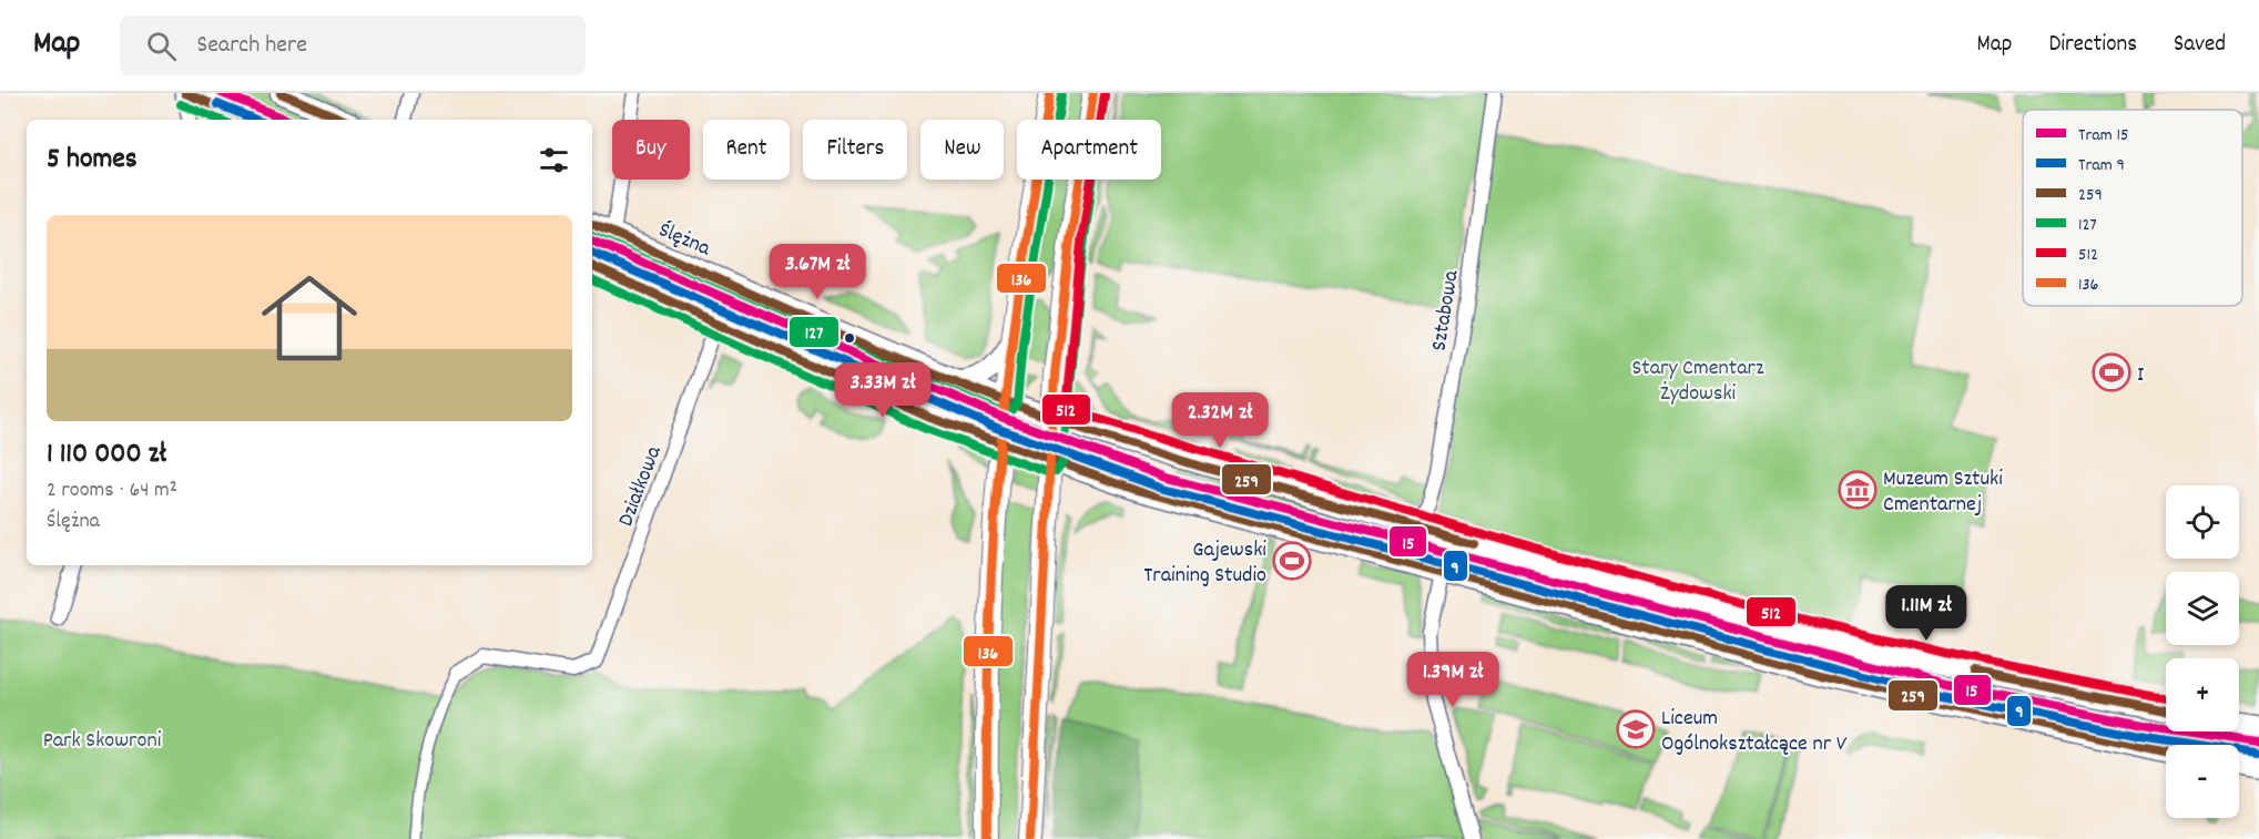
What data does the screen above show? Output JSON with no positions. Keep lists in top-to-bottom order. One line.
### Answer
{"streets":{"main road":["Ślężna"],"street":["Sztabowa","Działkowa"]},"crossings":[["Ślężna","Sztabowa"]],"parks":["Stary Cmentarz Żydowski","Park Skowroni"],"places":{"sports":["I","Gajewski Training Studio"],"museum":["Muzeum Sztuki Cmentarnej"],"school or university":["Liceum Ogólnokształcące nr V"]},"lines":["tram line 15","transit line 259","transit line 136","transit line 127","transit line 512","tram line 9"],"legend":["Tram 15","Tram 9","259","127","512","136"],"page":{"header":"Map","search":"Search here","nav":["Map","Directions","Saved"],"chip":["Buy","Rent","Filters","New","Apartment"],"heading":"5 homes","list":[{"name":"1 110 000 zł","note":"2 rooms · 64 m² · Ślężna"}],"price":["3.67M zł","3.33M zł","2.32M zł","1.11M zł","1.39M zł"],"map_buttons":["+","−"]}}
